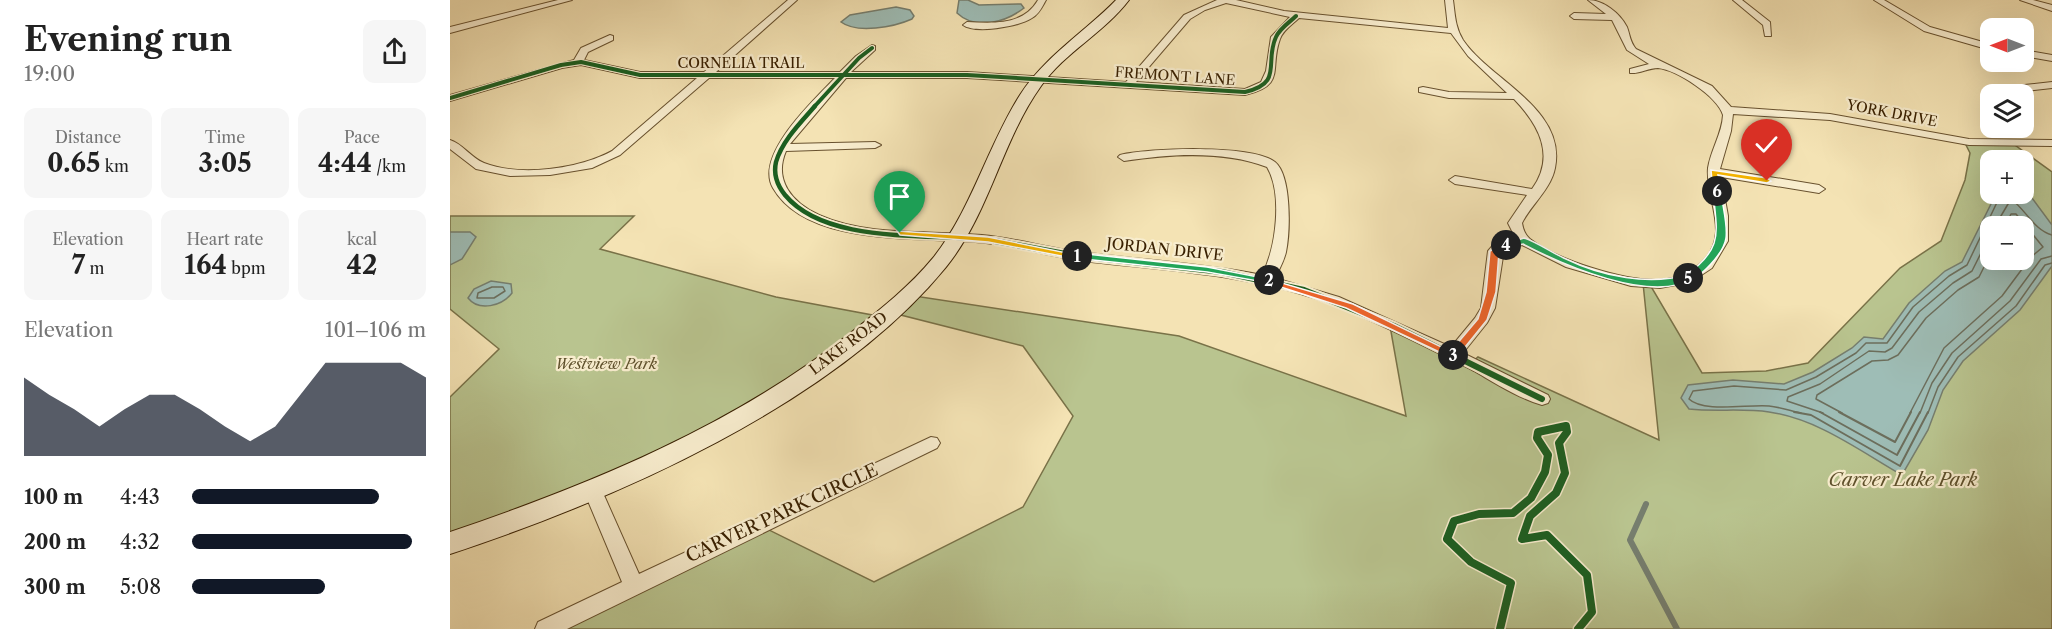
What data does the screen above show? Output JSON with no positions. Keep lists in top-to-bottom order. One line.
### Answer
{"streets":{"street":["CORNELIA TRAIL","FREMONT LANE","YORK DRIVE","JORDAN DRIVE","LAKE ROAD","CARVER PARK CIRCLE"]},"crossings":[["CORNELIA TRAIL","FREMONT LANE"],["CORNELIA TRAIL","JORDAN DRIVE"],["CORNELIA TRAIL","LAKE ROAD"],["FREMONT LANE","LAKE ROAD"],["JORDAN DRIVE","LAKE ROAD"]],"parks":["Westview Park","Carver Lake Park"],"north":"left","page":{"heading":["Evening run","19:00"],"map_buttons":["+","−"],"stats":[["Distance","0.65 km"],["Time","3:05"],["Pace","4:44 /km"],["Elevation","7 m"],["Heart rate","164 bpm"],["kcal","42"]],"pins":["6","4","1","5","2","3"],"chart":["Elevation","101–106 m"],"list":[{"name":"100 m","note":"4:43"},{"name":"200 m","note":"4:32"},{"name":"300 m","note":"5:08"}]}}
